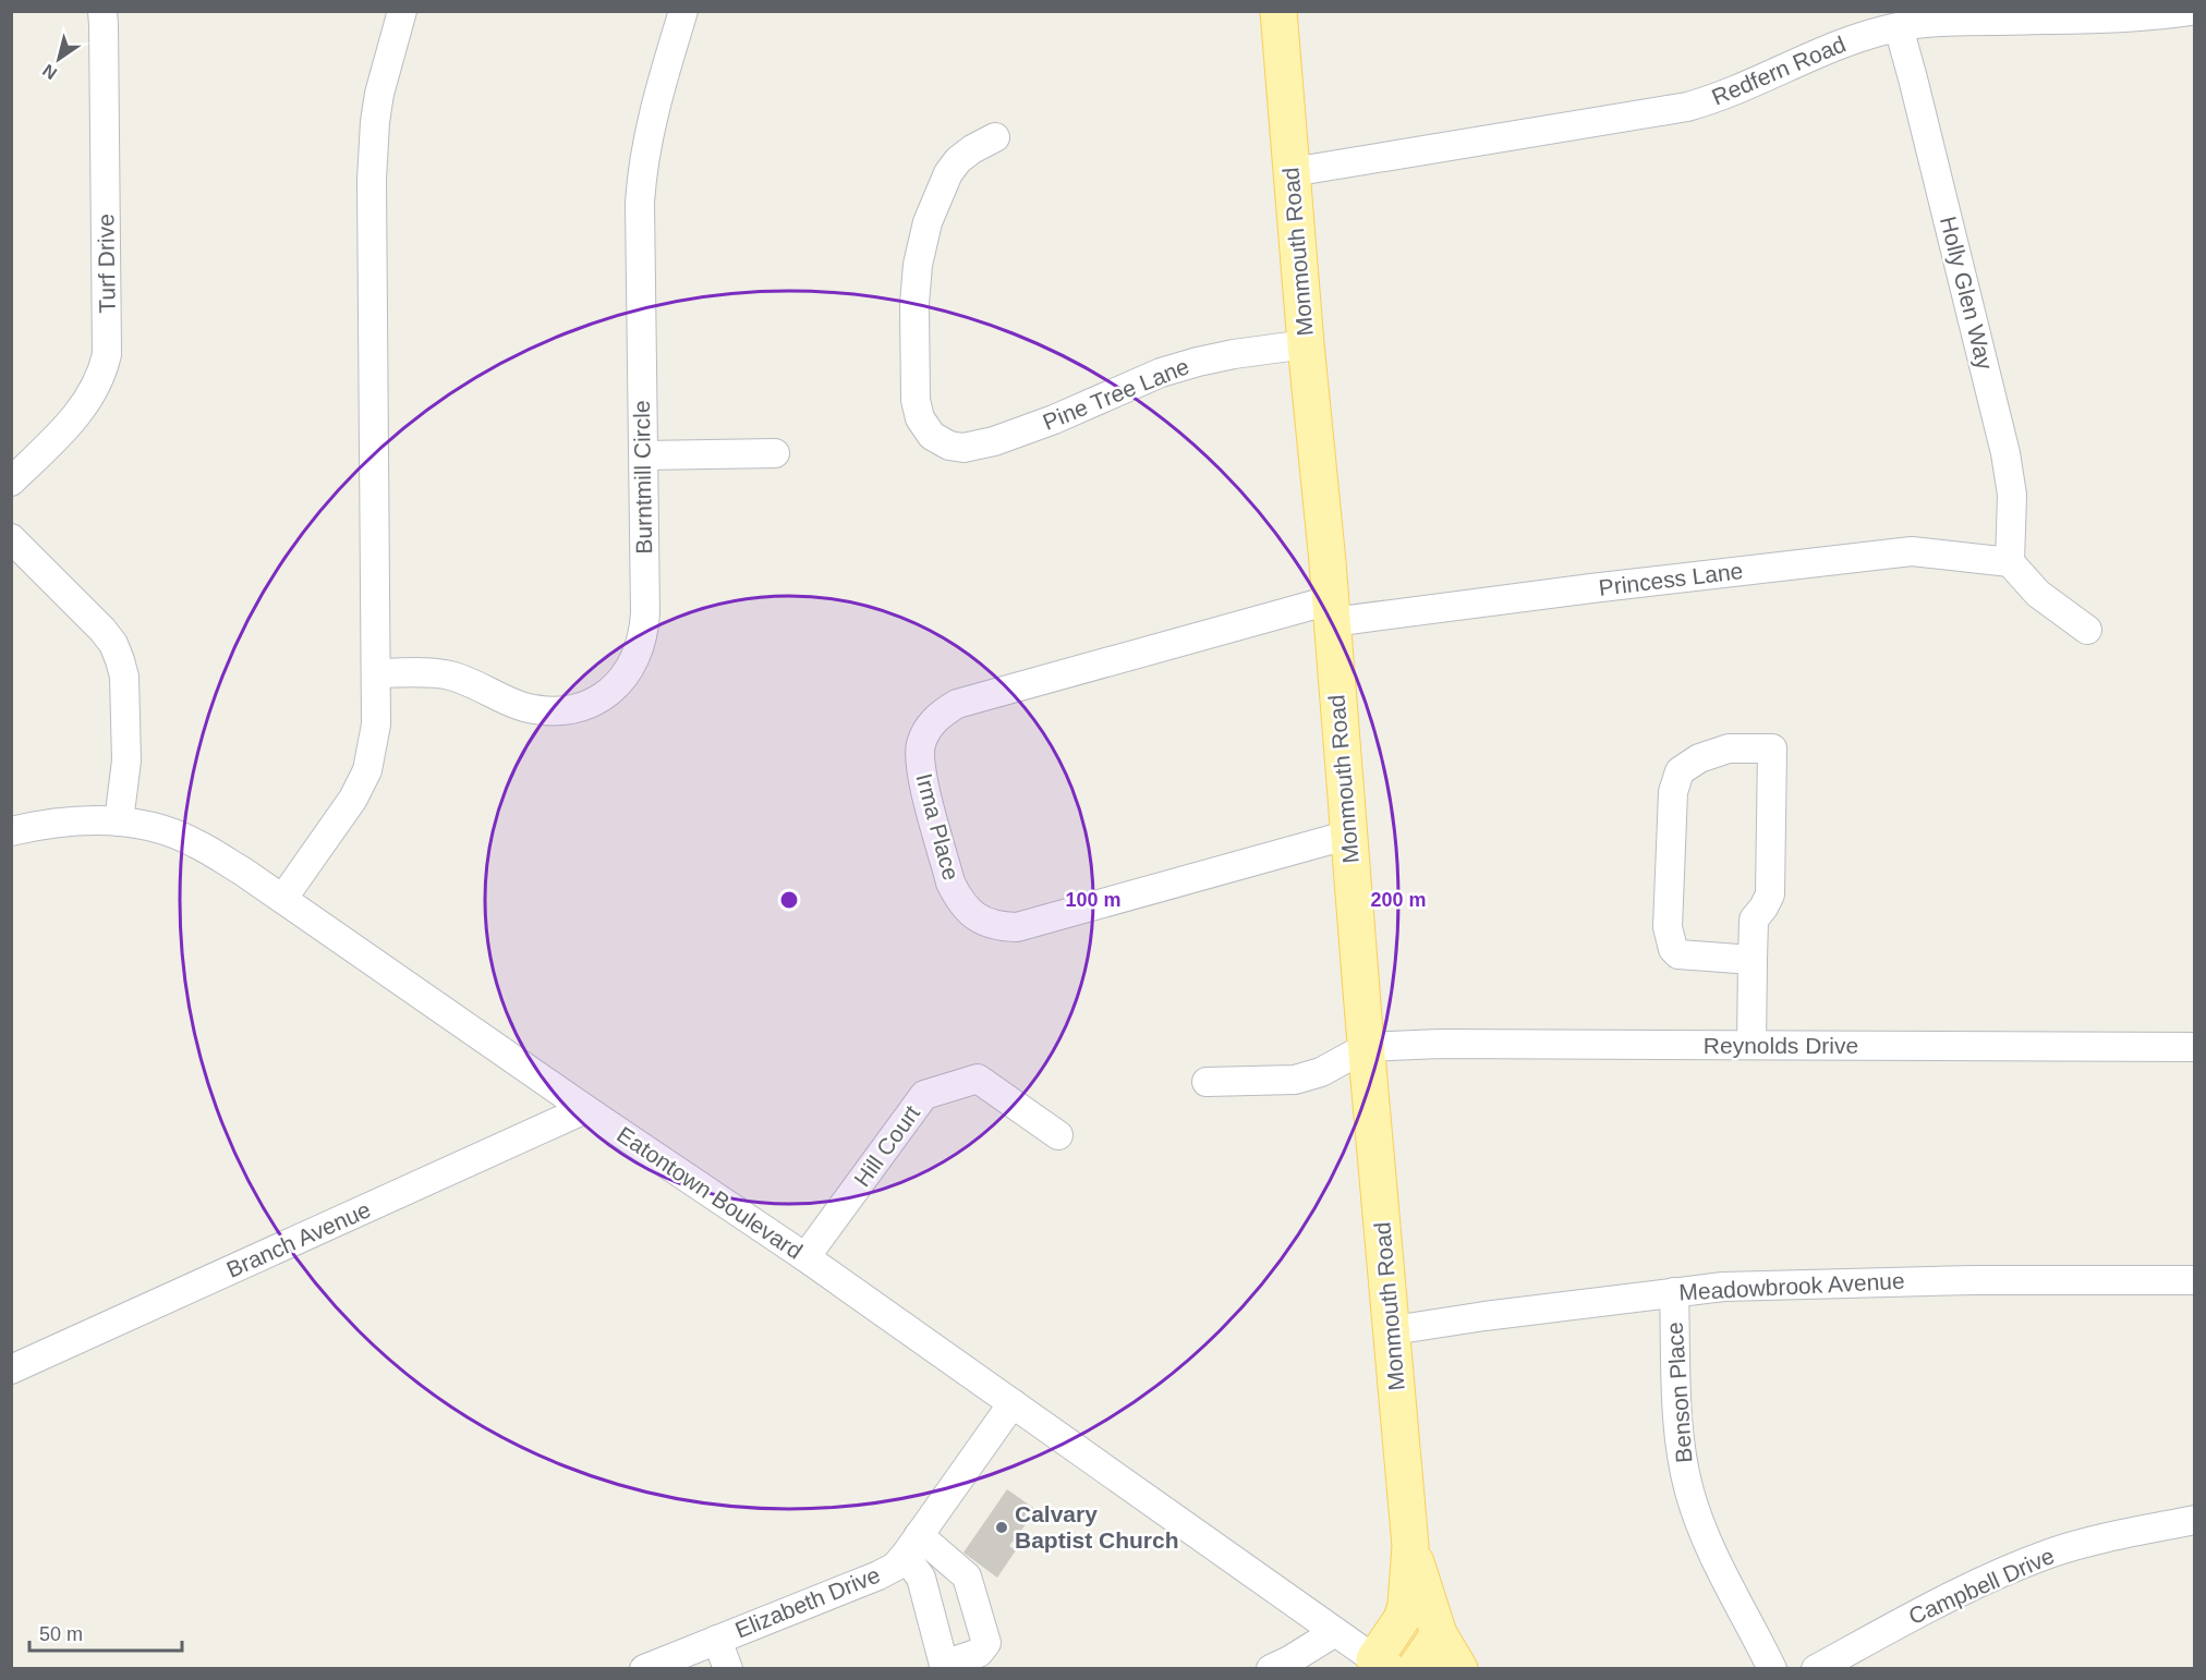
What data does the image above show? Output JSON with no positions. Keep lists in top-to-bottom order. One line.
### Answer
{"streets":{"main road":["Monmouth Road"],"street":["Redfern Road","Turf Drive","Holly Glen Way","Pine Tree Lane","Burntmill Circle","Princess Lane","Irma Place","Reynolds Drive","Hill Court","Eatontown Boulevard","Branch Avenue","Meadowbrook Avenue","Benson Place","Campbell Drive","Elizabeth Drive"]},"crossings":[["Redfern Road","Monmouth Road"],["Redfern Road","Holly Glen Way"],["Monmouth Road","Pine Tree Lane"],["Monmouth Road","Princess Lane"],["Monmouth Road","Irma Place"],["Monmouth Road","Reynolds Drive"],["Monmouth Road","Eatontown Boulevard"],["Monmouth Road","Meadowbrook Avenue"],["Holly Glen Way","Princess Lane"],["Princess Lane","Irma Place"],["Hill Court","Eatontown Boulevard"],["Eatontown Boulevard","Branch Avenue"],["Eatontown Boulevard","Elizabeth Drive"],["Meadowbrook Avenue","Benson Place"]],"places":["Calvary Baptist Church"],"scale_bar":"50 m","north":"bottom left","rings":["100 m","200 m"]}
